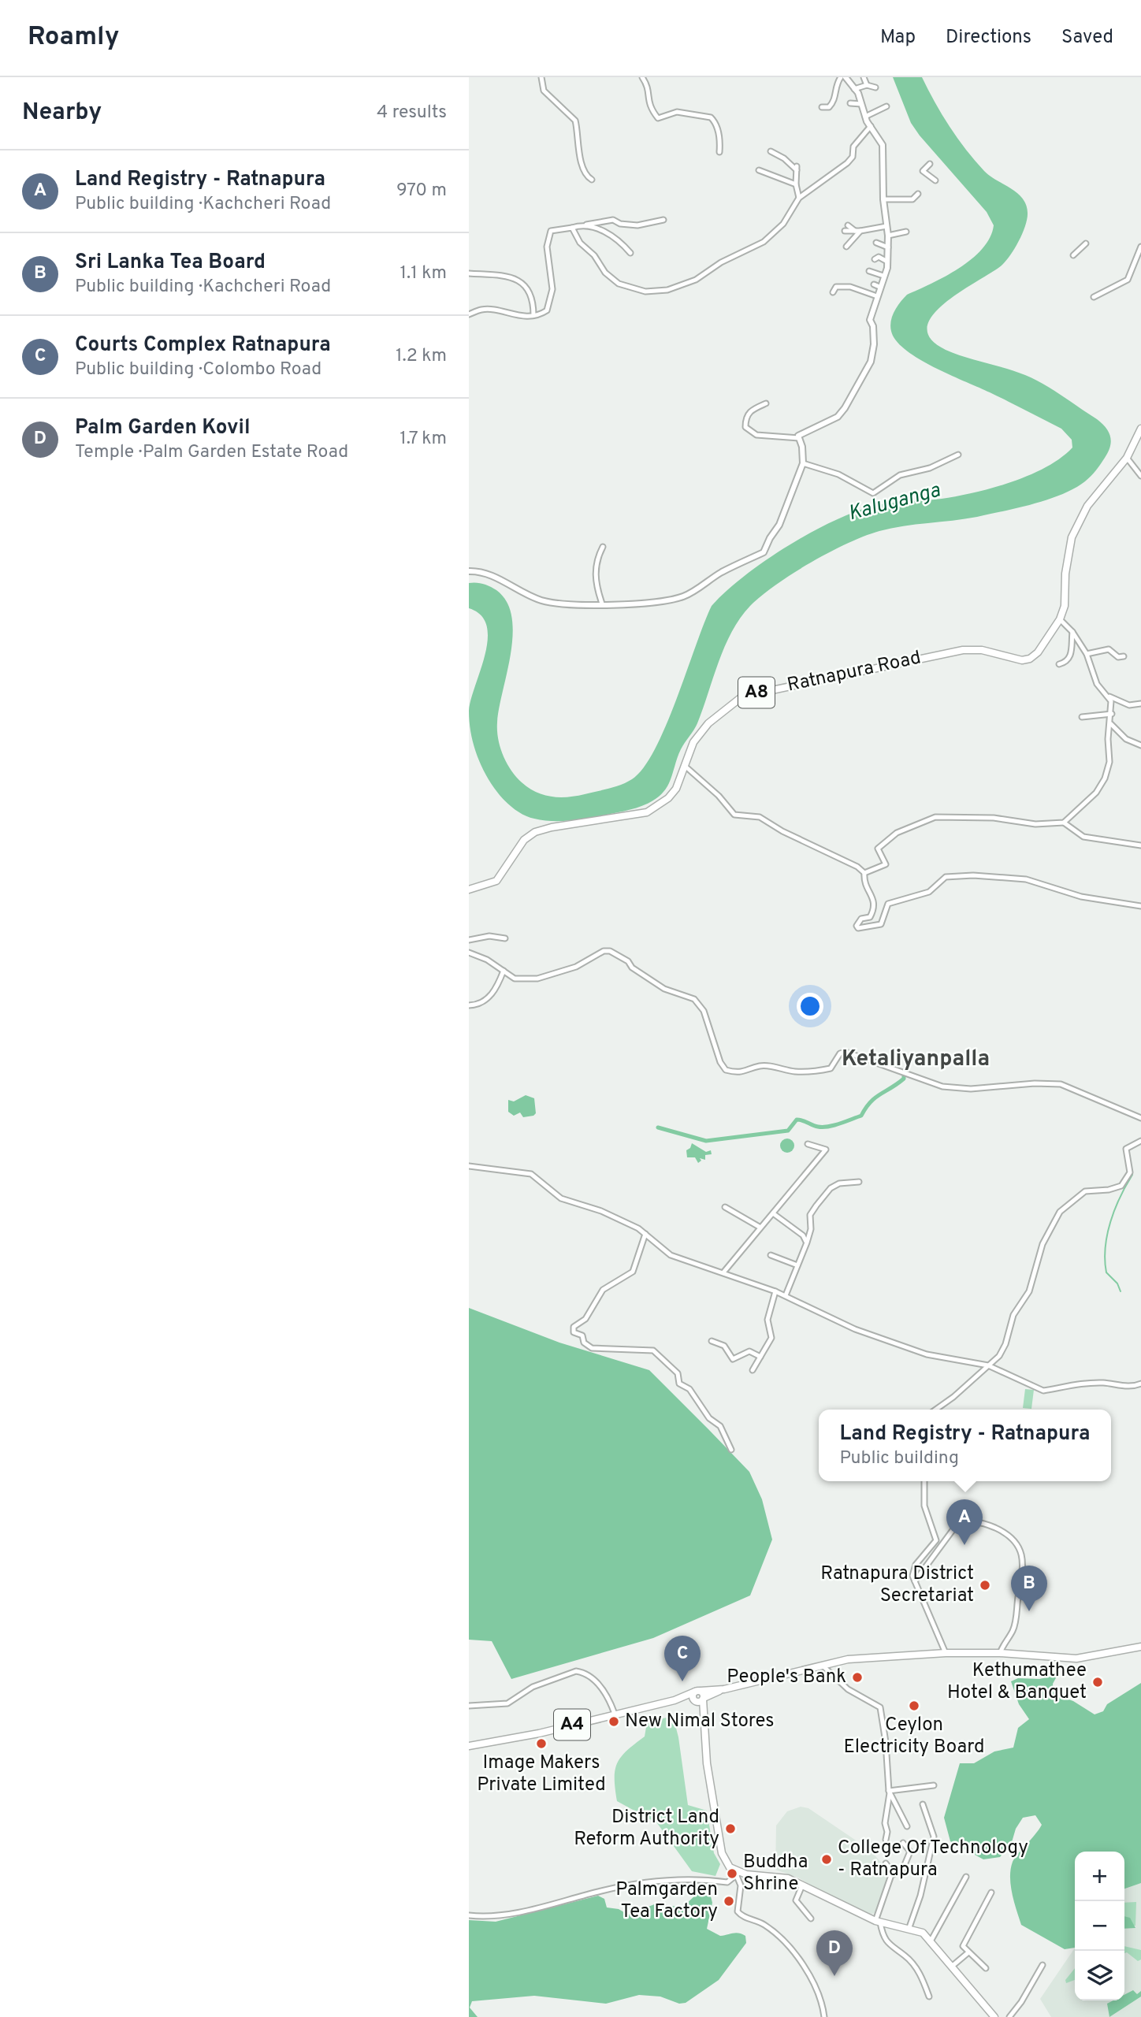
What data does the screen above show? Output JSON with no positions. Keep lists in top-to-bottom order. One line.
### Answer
{"streets":{"main road":["Ratnapura Road","A8","A4"]},"districts":["Ketaliyanpalla"],"water":["Kaluganga"],"places":["Ratnapura District Secretariat","People's Bank","Kethumathee Hotel & Banquet","Ceylon Electricity Board","New Nimal Stores","Image Makers Private Limited","District Land Reform Authority","College Of Technology - Ratnapura","Buddha Shrine","Palmgarden Tea Factory"],"page":{"header":"Roamly","nav":["Map","Directions","Saved"],"heading":["Nearby","4 results"],"list":[{"mark":"A","name":"Land Registry - Ratnapura","note":"Public building · Kachcheri Road","value":"970 m"},{"mark":"B","name":"Sri Lanka Tea Board","note":"Public building · Kachcheri Road","value":"1.1 km"},{"mark":"C","name":"Courts Complex Ratnapura","note":"Public building · Colombo Road","value":"1.2 km"},{"mark":"D","name":"Palm Garden Kovil","note":"Temple · Palm Garden Estate Road","value":"1.7 km"}],"popup":["Land Registry - Ratnapura","Public building"],"pins":["A","B","C","D"],"map_buttons":["+","−"]}}
